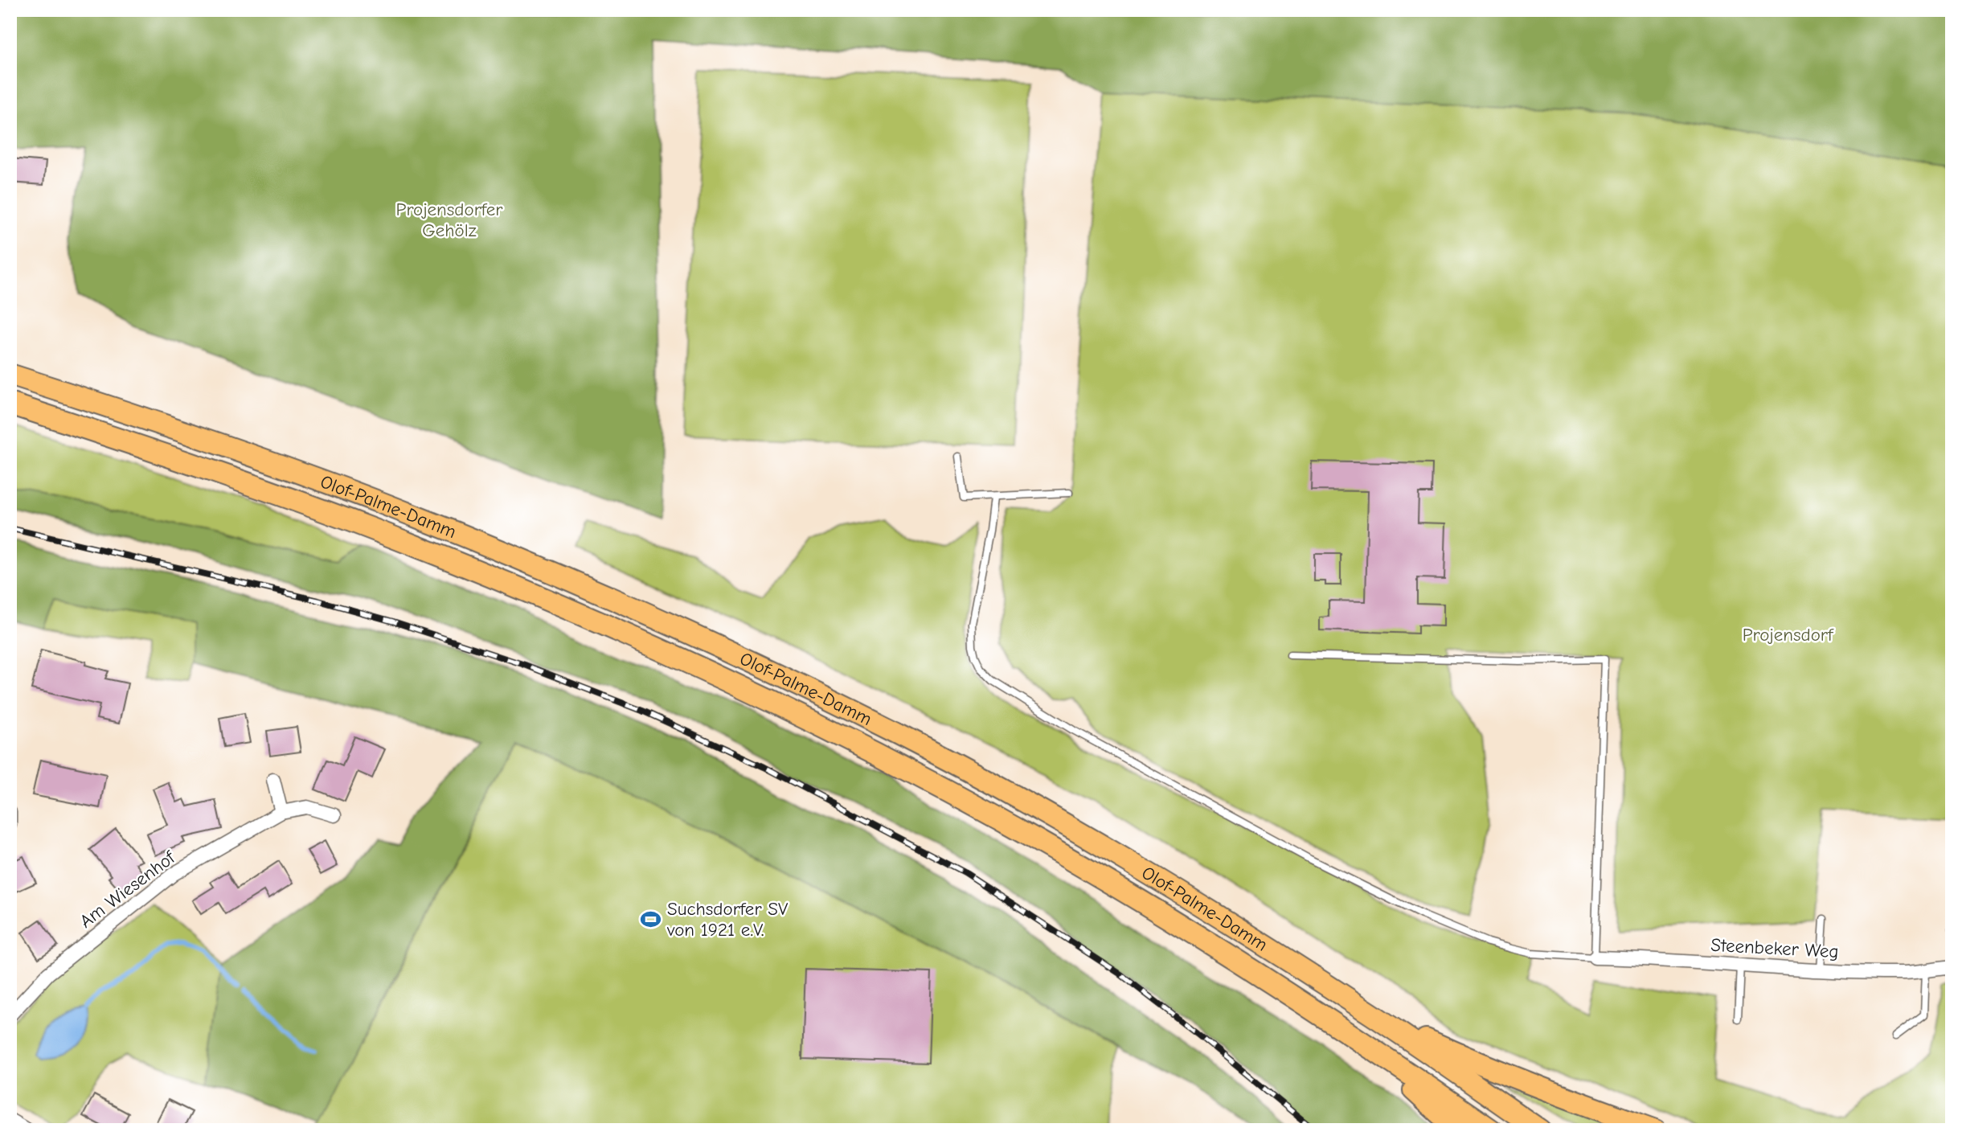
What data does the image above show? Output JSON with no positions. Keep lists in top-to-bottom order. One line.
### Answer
{"streets":{"highway":["Olof-Palme-Damm"],"street":["Am Wiesenhof","Steenbeker Weg"]},"parks":["Projensdorfer Gehölz","Projensdorf"],"places":{"sports":["Suchsdorfer SV von 1921 e.V."]}}
